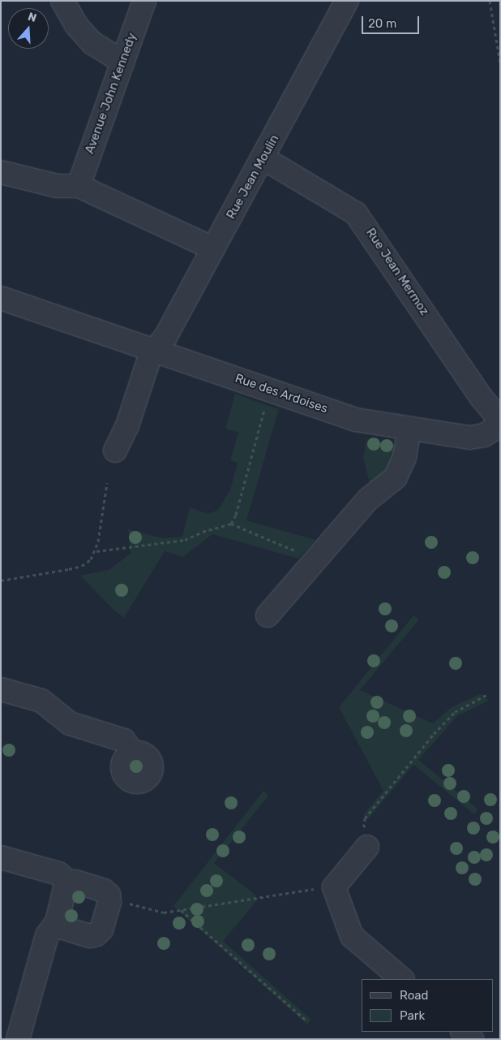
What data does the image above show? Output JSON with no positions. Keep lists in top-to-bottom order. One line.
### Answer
{"streets":{"street":["Avenue John Kennedy","Rue Jean Moulin","Rue Jean Mermoz","Rue des Ardoises"]},"crossings":[["Rue Jean Moulin","Rue Jean Mermoz"],["Rue Jean Moulin","Rue des Ardoises"]],"legend":["Road","Park"],"scale_bar":"20 m","north":"top"}
